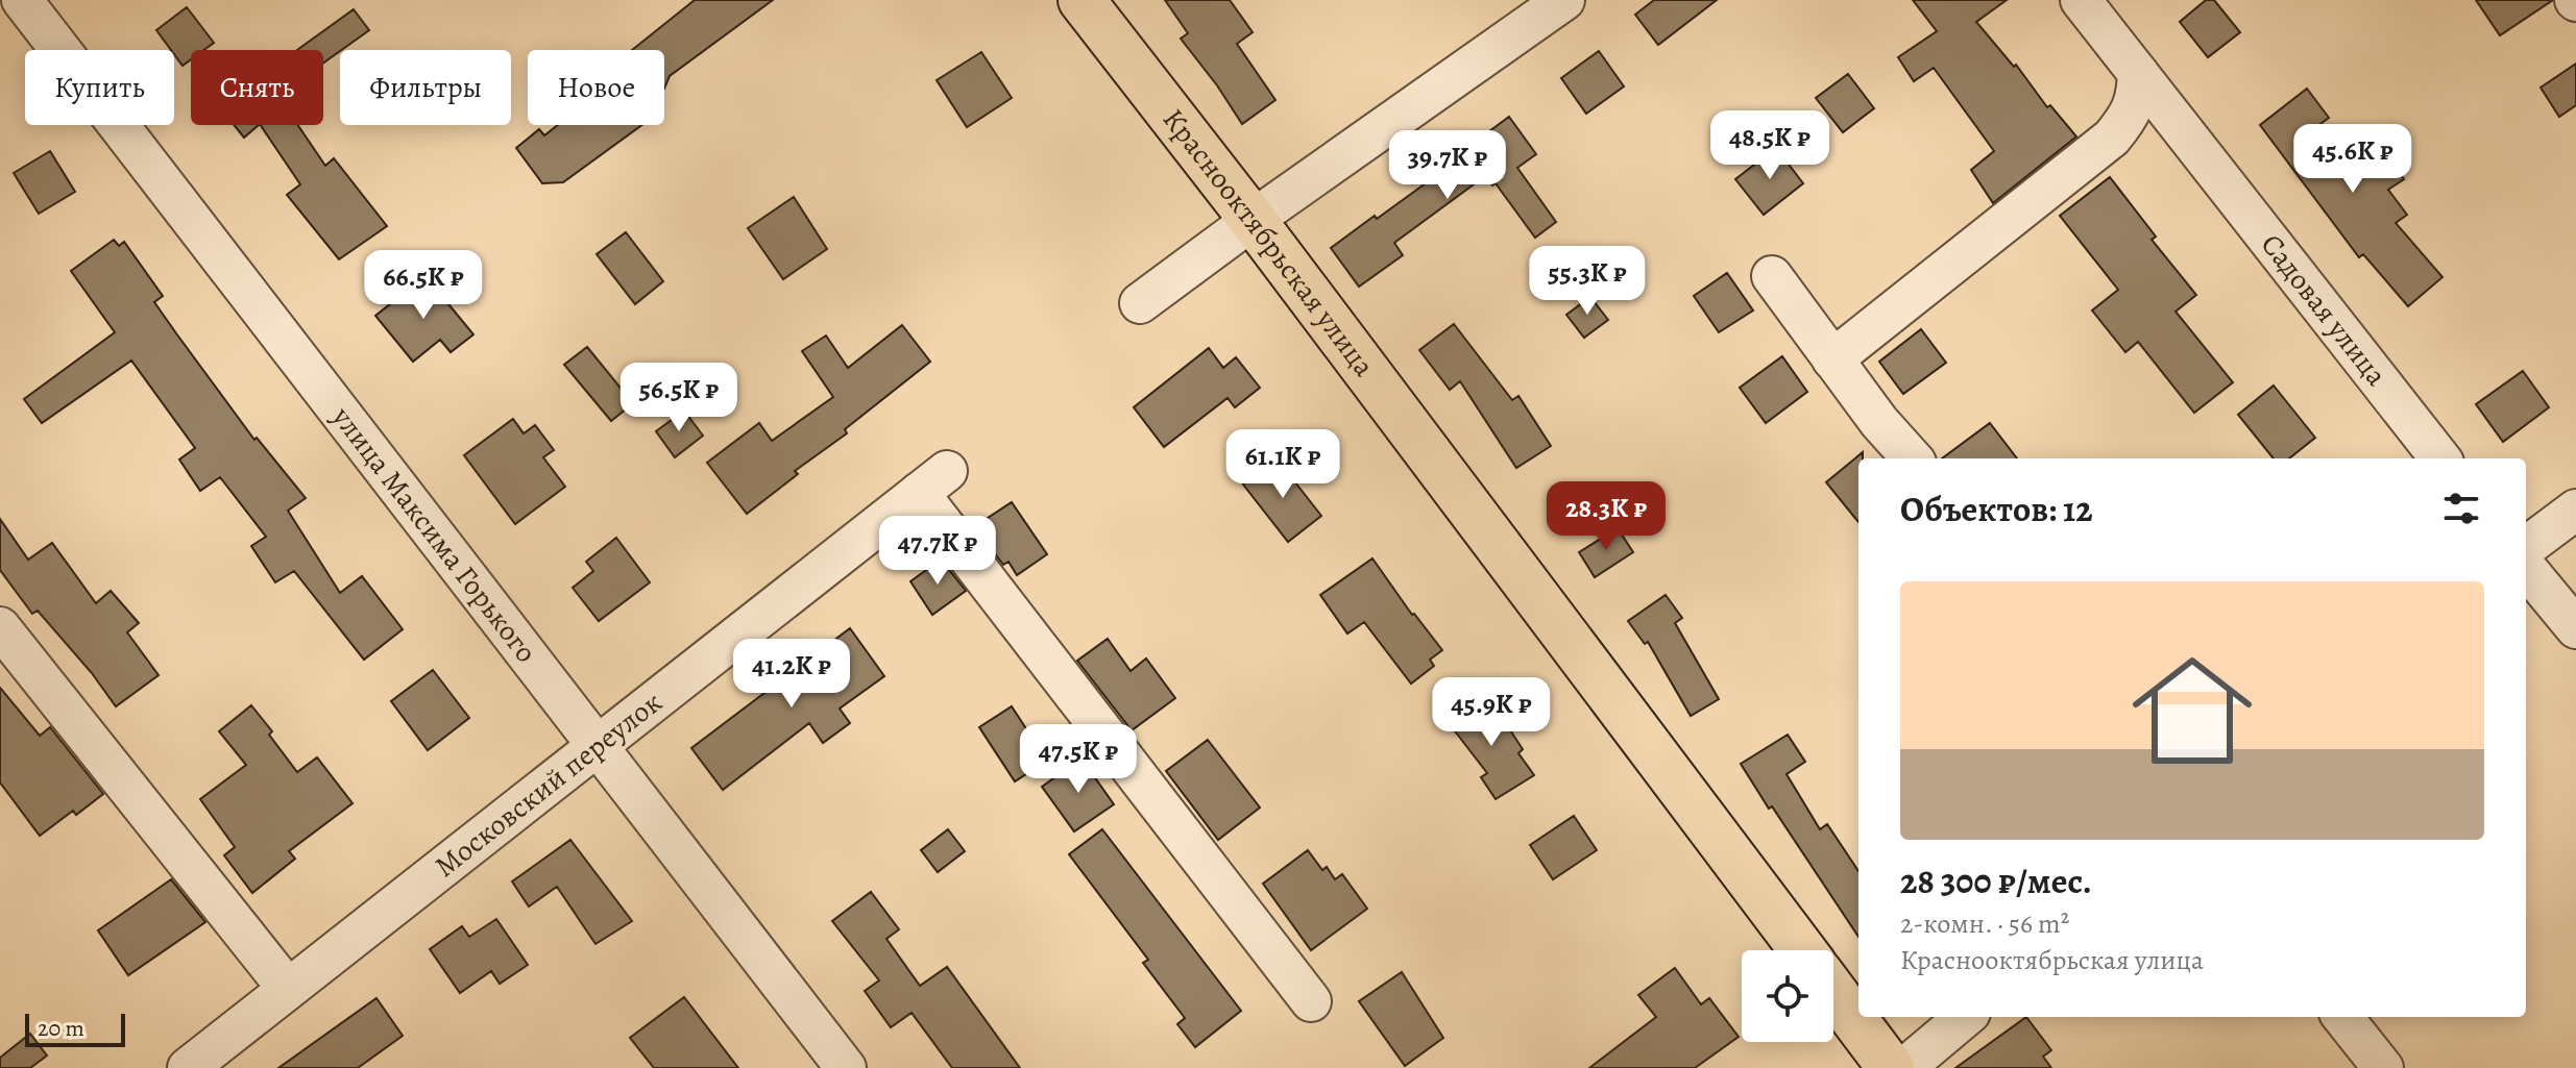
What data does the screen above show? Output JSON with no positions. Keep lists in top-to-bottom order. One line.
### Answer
{"streets":{"main road":["Краснооктябрьская улица"],"street":["Садовая улица","улица Максима Горького","Московский переулок"]},"crossings":[["улица Максима Горького","Московский переулок"]],"scale_bar":"20 m","page":{"chip":["Купить","Снять","Фильтры","Новое"],"price":["48.5K ₽","45.6K ₽","39.7K ₽","55.3K ₽","66.5K ₽","56.5K ₽","61.1K ₽","28.3K ₽","47.7K ₽","41.2K ₽","45.9K ₽","47.5K ₽"],"heading":"Объектов: 12","list":[{"name":"28 300 ₽/мес.","note":"2-комн. · 56 m² · Краснооктябрьская улица"}],"scale":"20 m"}}
